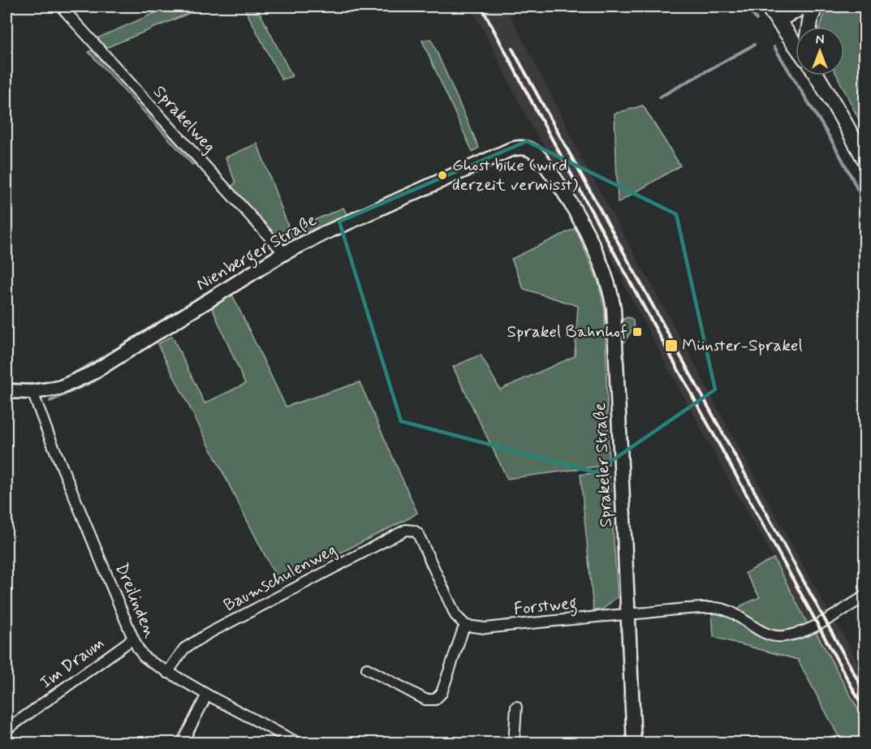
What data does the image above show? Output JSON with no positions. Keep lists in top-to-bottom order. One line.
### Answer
{"streets":{"street":["Sprakelweg","Nienberger Straße","Sprakeler Straße","Baumschulenweg","Dreilinden","Forstweg","Im Draum"]},"crossings":[["Sprakelweg","Nienberger Straße"],["Nienberger Straße","Sprakeler Straße"],["Nienberger Straße","Dreilinden"],["Sprakeler Straße","Forstweg"],["Baumschulenweg","Dreilinden"],["Baumschulenweg","Forstweg"],["Dreilinden","Im Draum"]],"places":{"other":["Ghost bike (wird derzeit vermisst)"],"transit":["Sprakel Bahnhof","Münster-Sprakel"]},"north":"top"}
